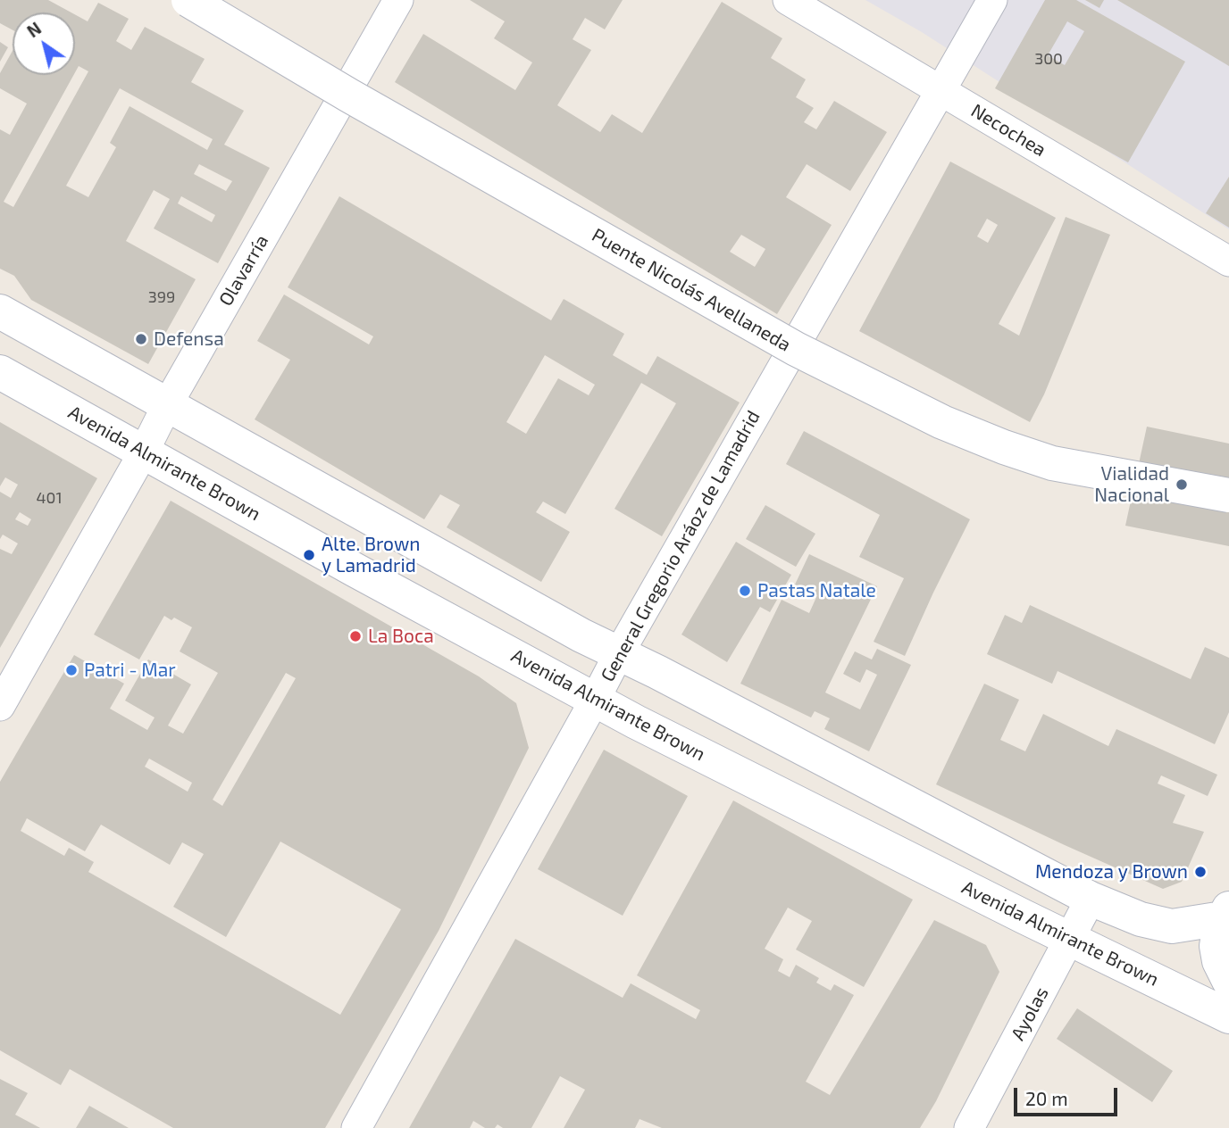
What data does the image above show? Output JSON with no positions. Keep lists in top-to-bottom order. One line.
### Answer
{"streets":{"main road":["Puente Nicolás Avellaneda","Avenida Almirante Brown"],"street":["Necochea","Olavarría","General Gregorio Aráoz de Lamadrid","Ayolas"]},"crossings":[["Necochea","General Gregorio Aráoz de Lamadrid"],["Olavarría","Avenida Almirante Brown"],["Avenida Almirante Brown","General Gregorio Aráoz de Lamadrid"],["Avenida Almirante Brown","Ayolas"]],"places":["Defensa","Vialidad Nacional","Alte. Brown y Lamadrid","Pastas Natale","La Boca","Patri - Mar","Mendoza y Brown"],"house_numbers":["300","399","401"],"scale_bar":"20 m","north":"top left"}
